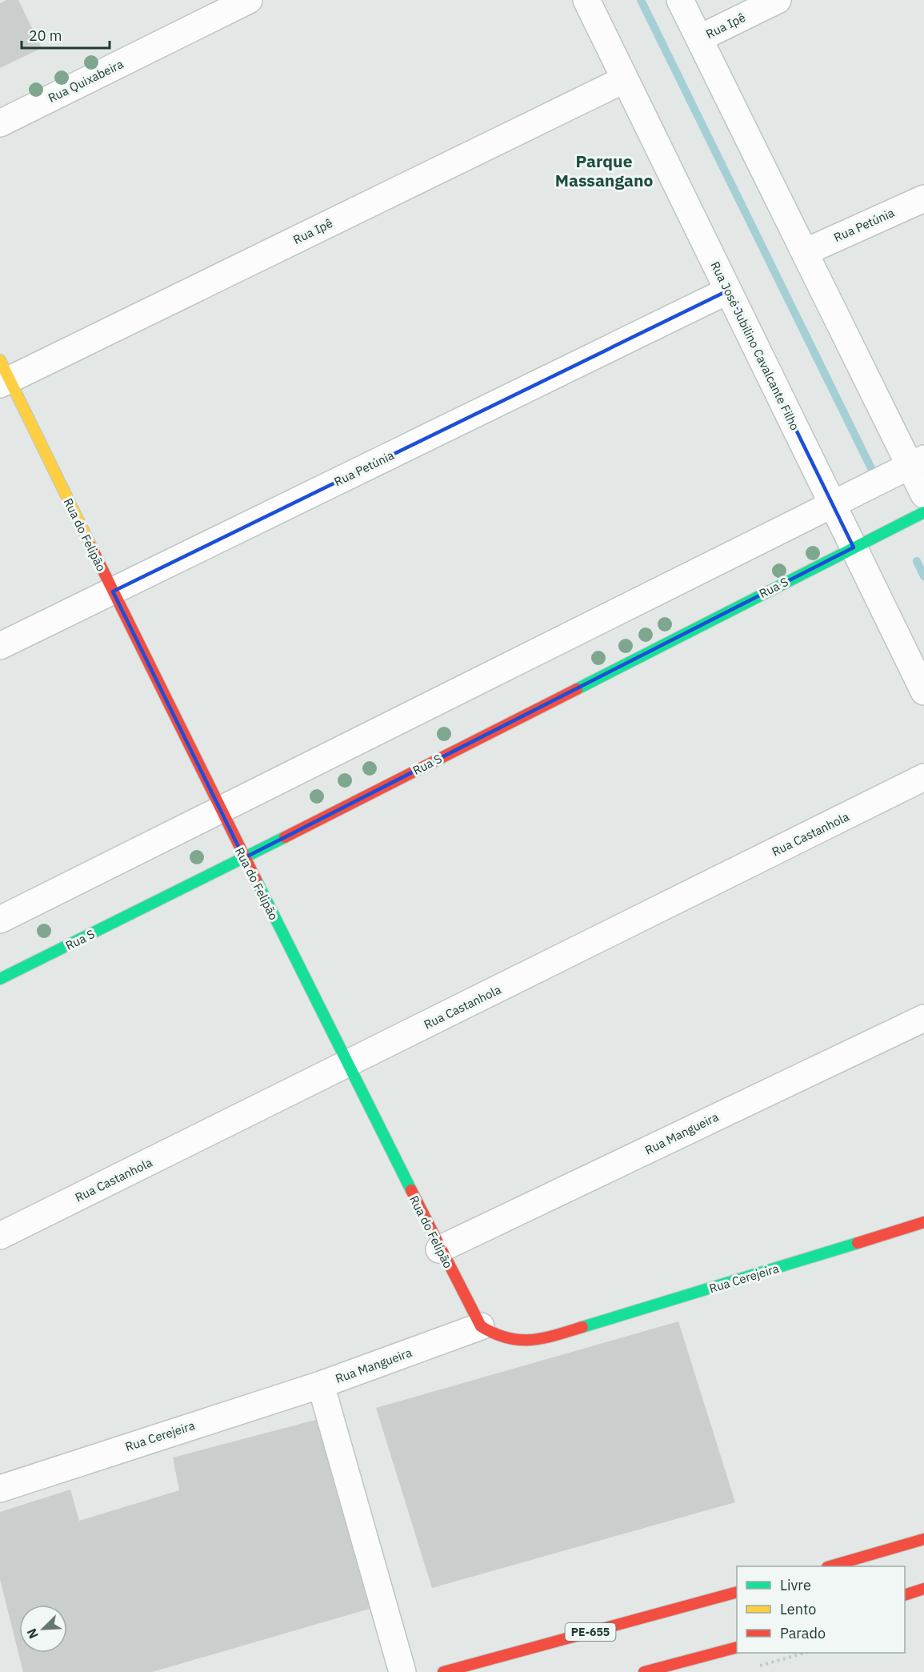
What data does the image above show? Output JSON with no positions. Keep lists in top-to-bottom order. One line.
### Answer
{"streets":{"street":["Rua Ipê","Rua Quixabeira","Rua Petúnia","Rua José Jubilino Cavalcante Filho","Rua do Felipão","Rua S","Rua Castanhola","Rua Mangueira","Rua Cerejeira","PE-655"]},"crossings":[["Rua Ipê","Rua José Jubilino Cavalcante Filho"],["Rua Ipê","Rua do Felipão"],["Rua Petúnia","Rua José Jubilino Cavalcante Filho"],["Rua Petúnia","Rua do Felipão"],["Rua José Jubilino Cavalcante Filho","Rua S"],["Rua do Felipão","Rua S"],["Rua do Felipão","Rua Castanhola"],["Rua do Felipão","Rua Mangueira"],["Rua do Felipão","Rua Cerejeira"],["Rua Mangueira","Rua Cerejeira"]],"districts":["Parque Massangano"],"legend":["Livre","Lento","Parado"],"scale_bar":"20 m","north":"bottom left"}
